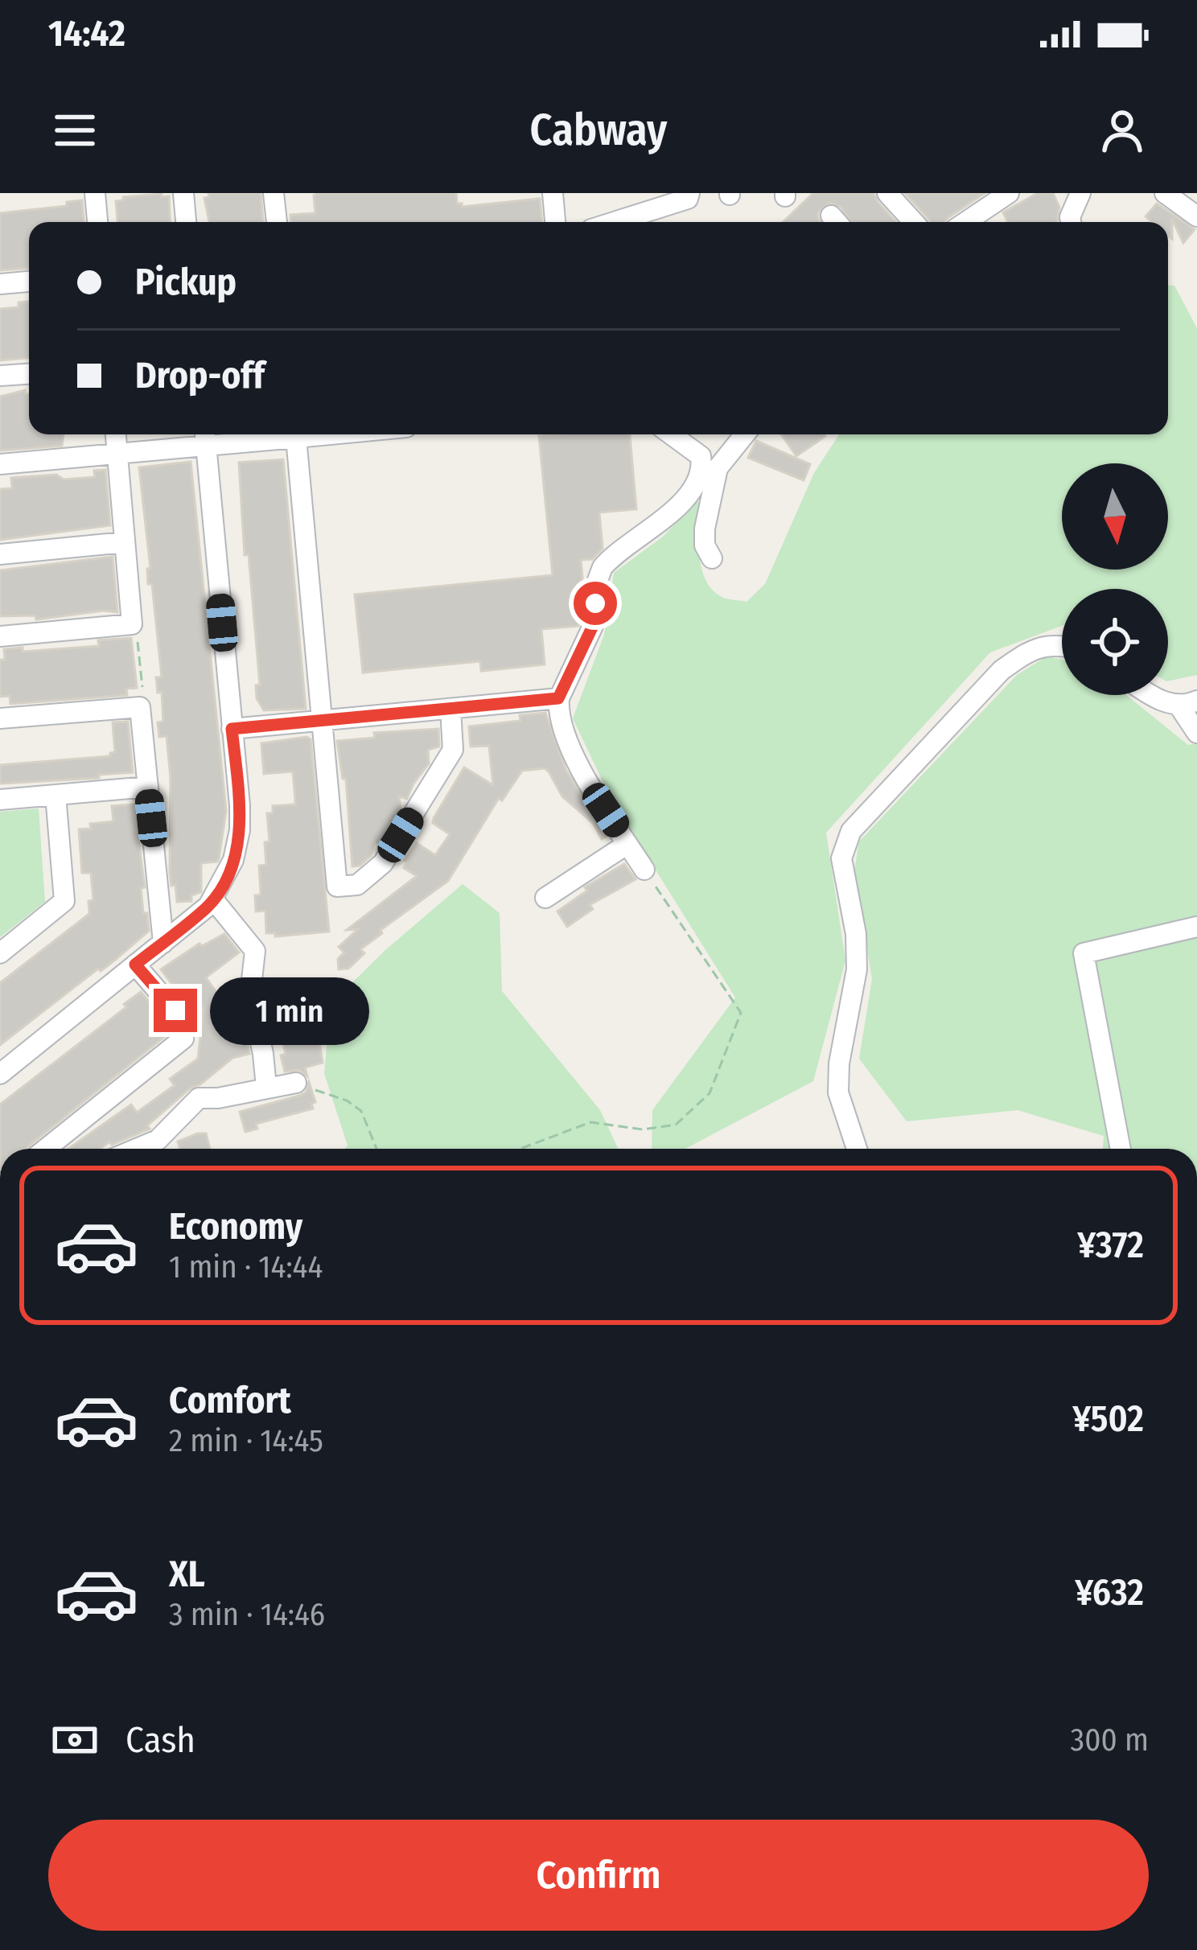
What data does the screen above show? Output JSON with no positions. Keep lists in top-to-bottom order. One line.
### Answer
{"north":"bottom","page":{"status":"14:42","header":"Cabway","banner":["Pickup","Drop-off"],"bubble":"1 min","list":[{"name":"Economy","note":"1 min · 14:44","value":"¥372"},{"name":"Comfort","note":"2 min · 14:45","value":"¥502"},{"name":"XL","note":"3 min · 14:46","value":"¥632"}],"pay":["Cash","300 m"],"buttons":"Confirm"}}
